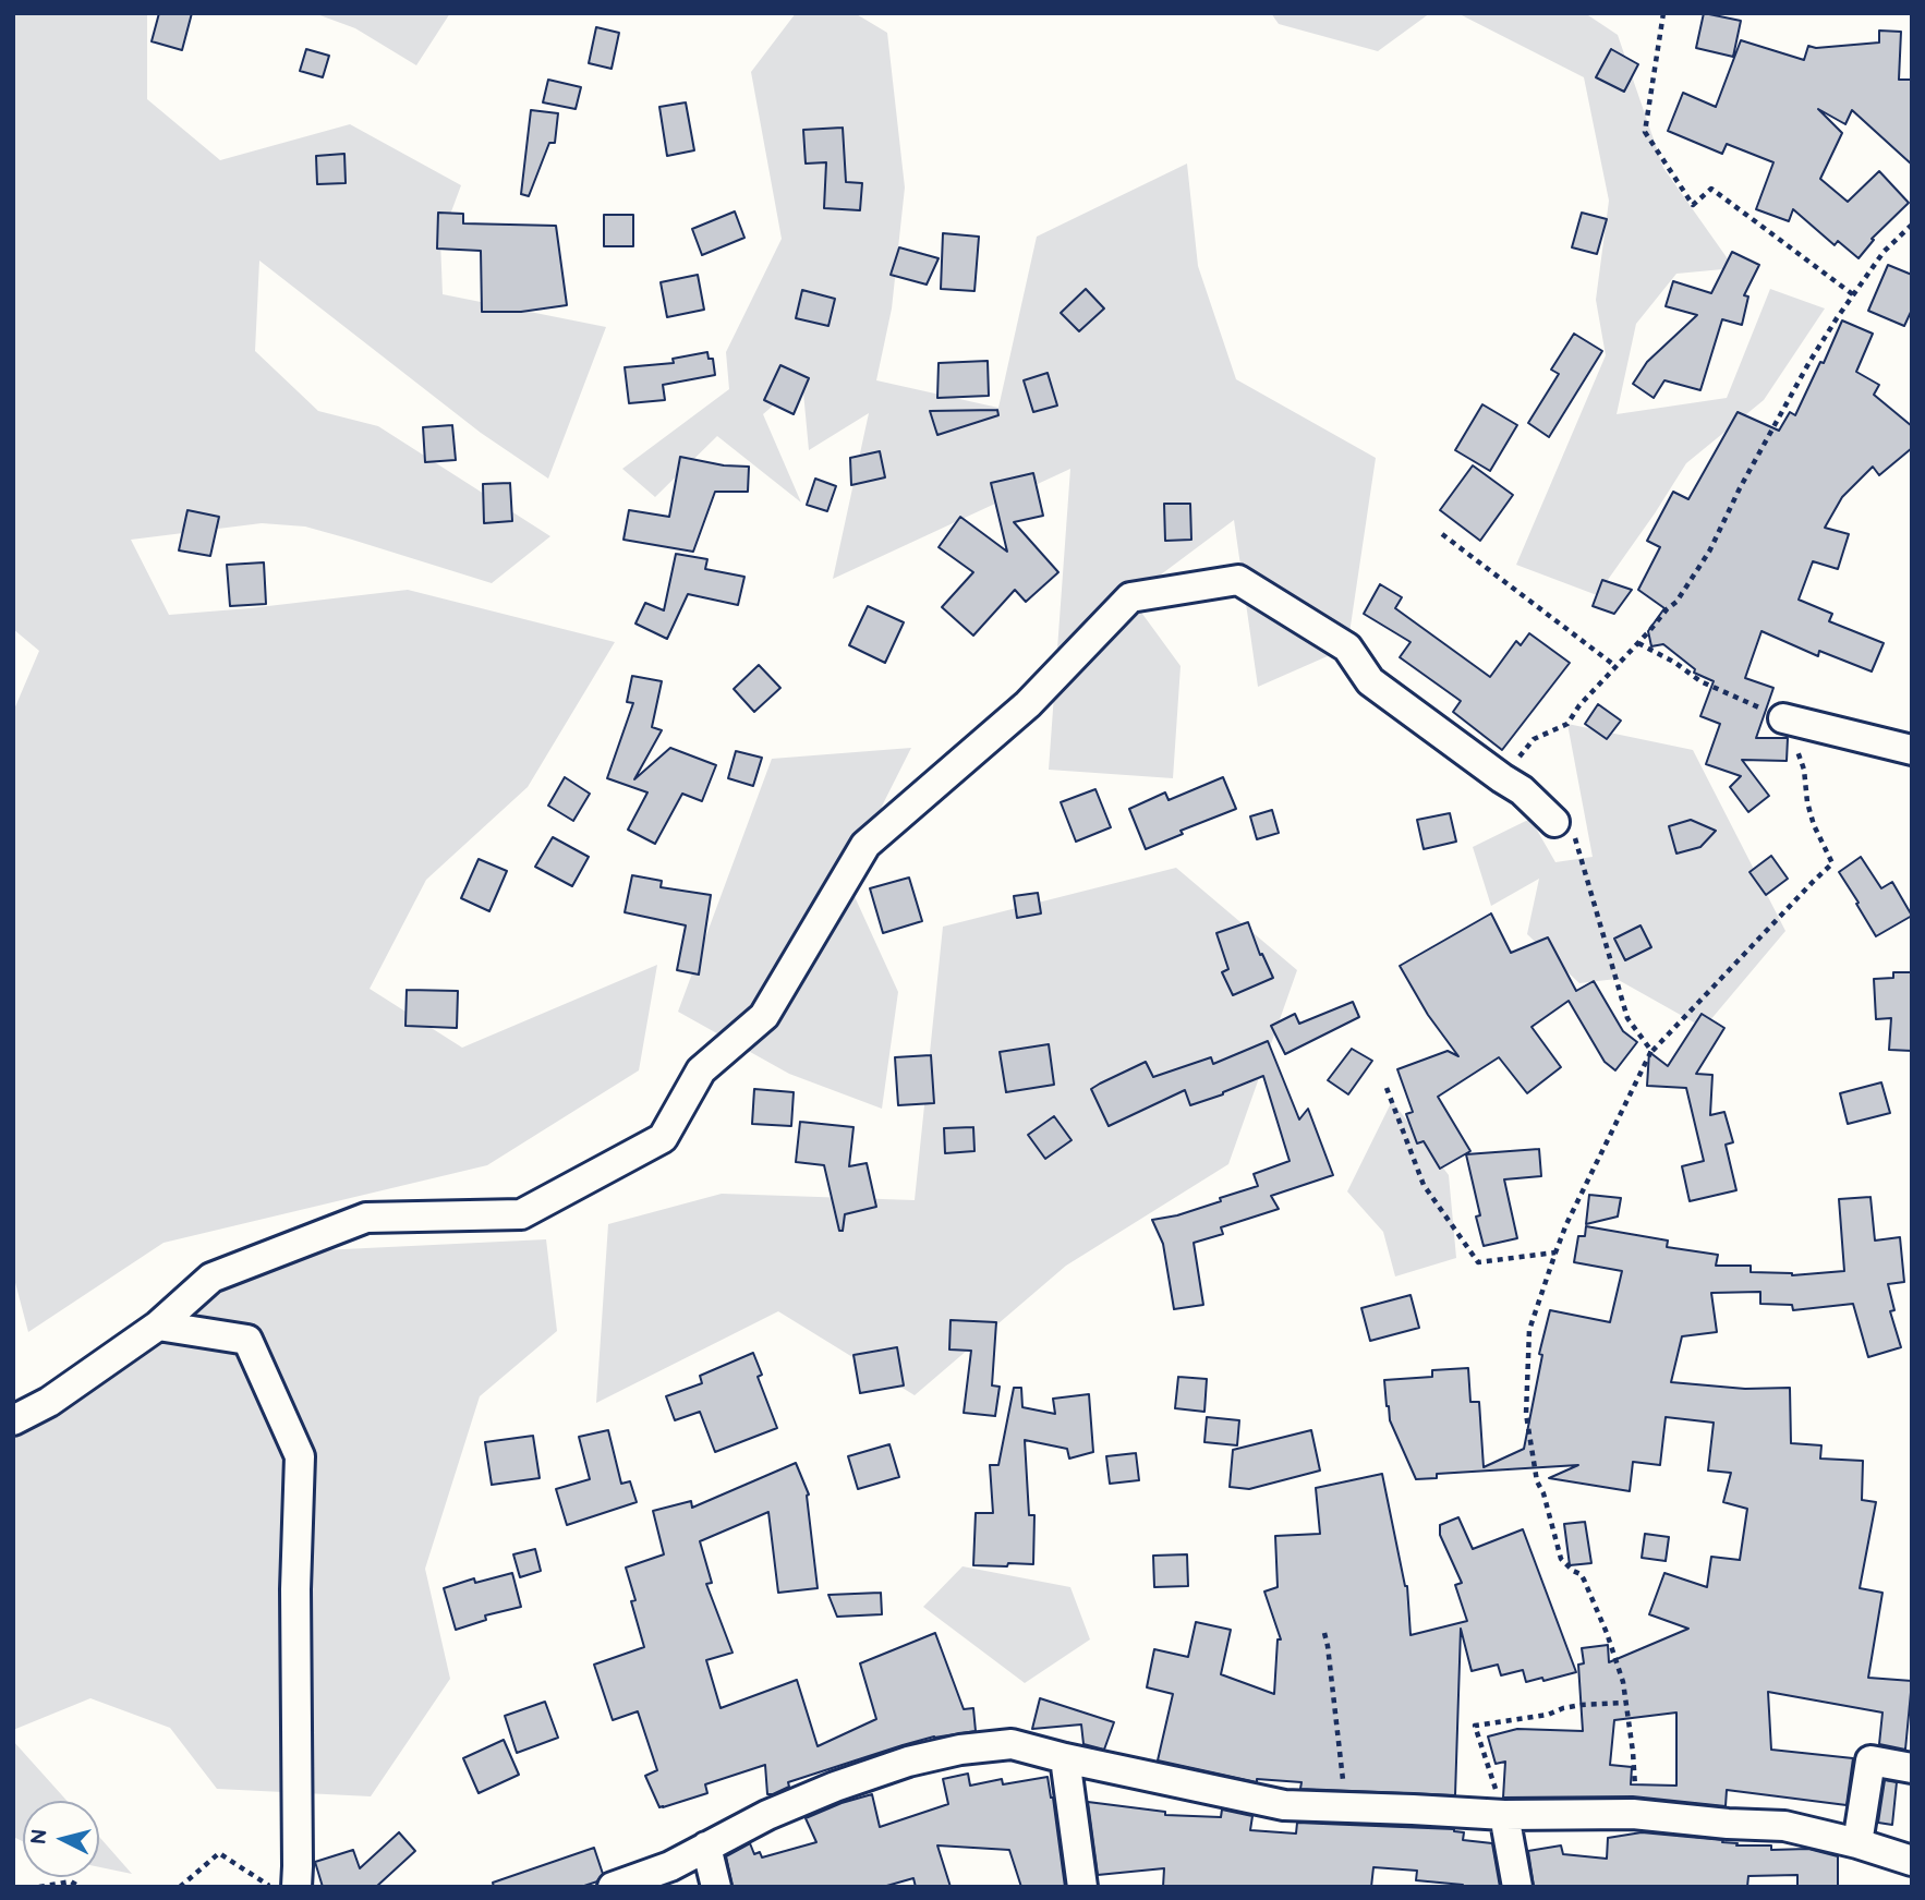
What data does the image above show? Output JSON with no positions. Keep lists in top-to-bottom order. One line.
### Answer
{"north":"left"}
